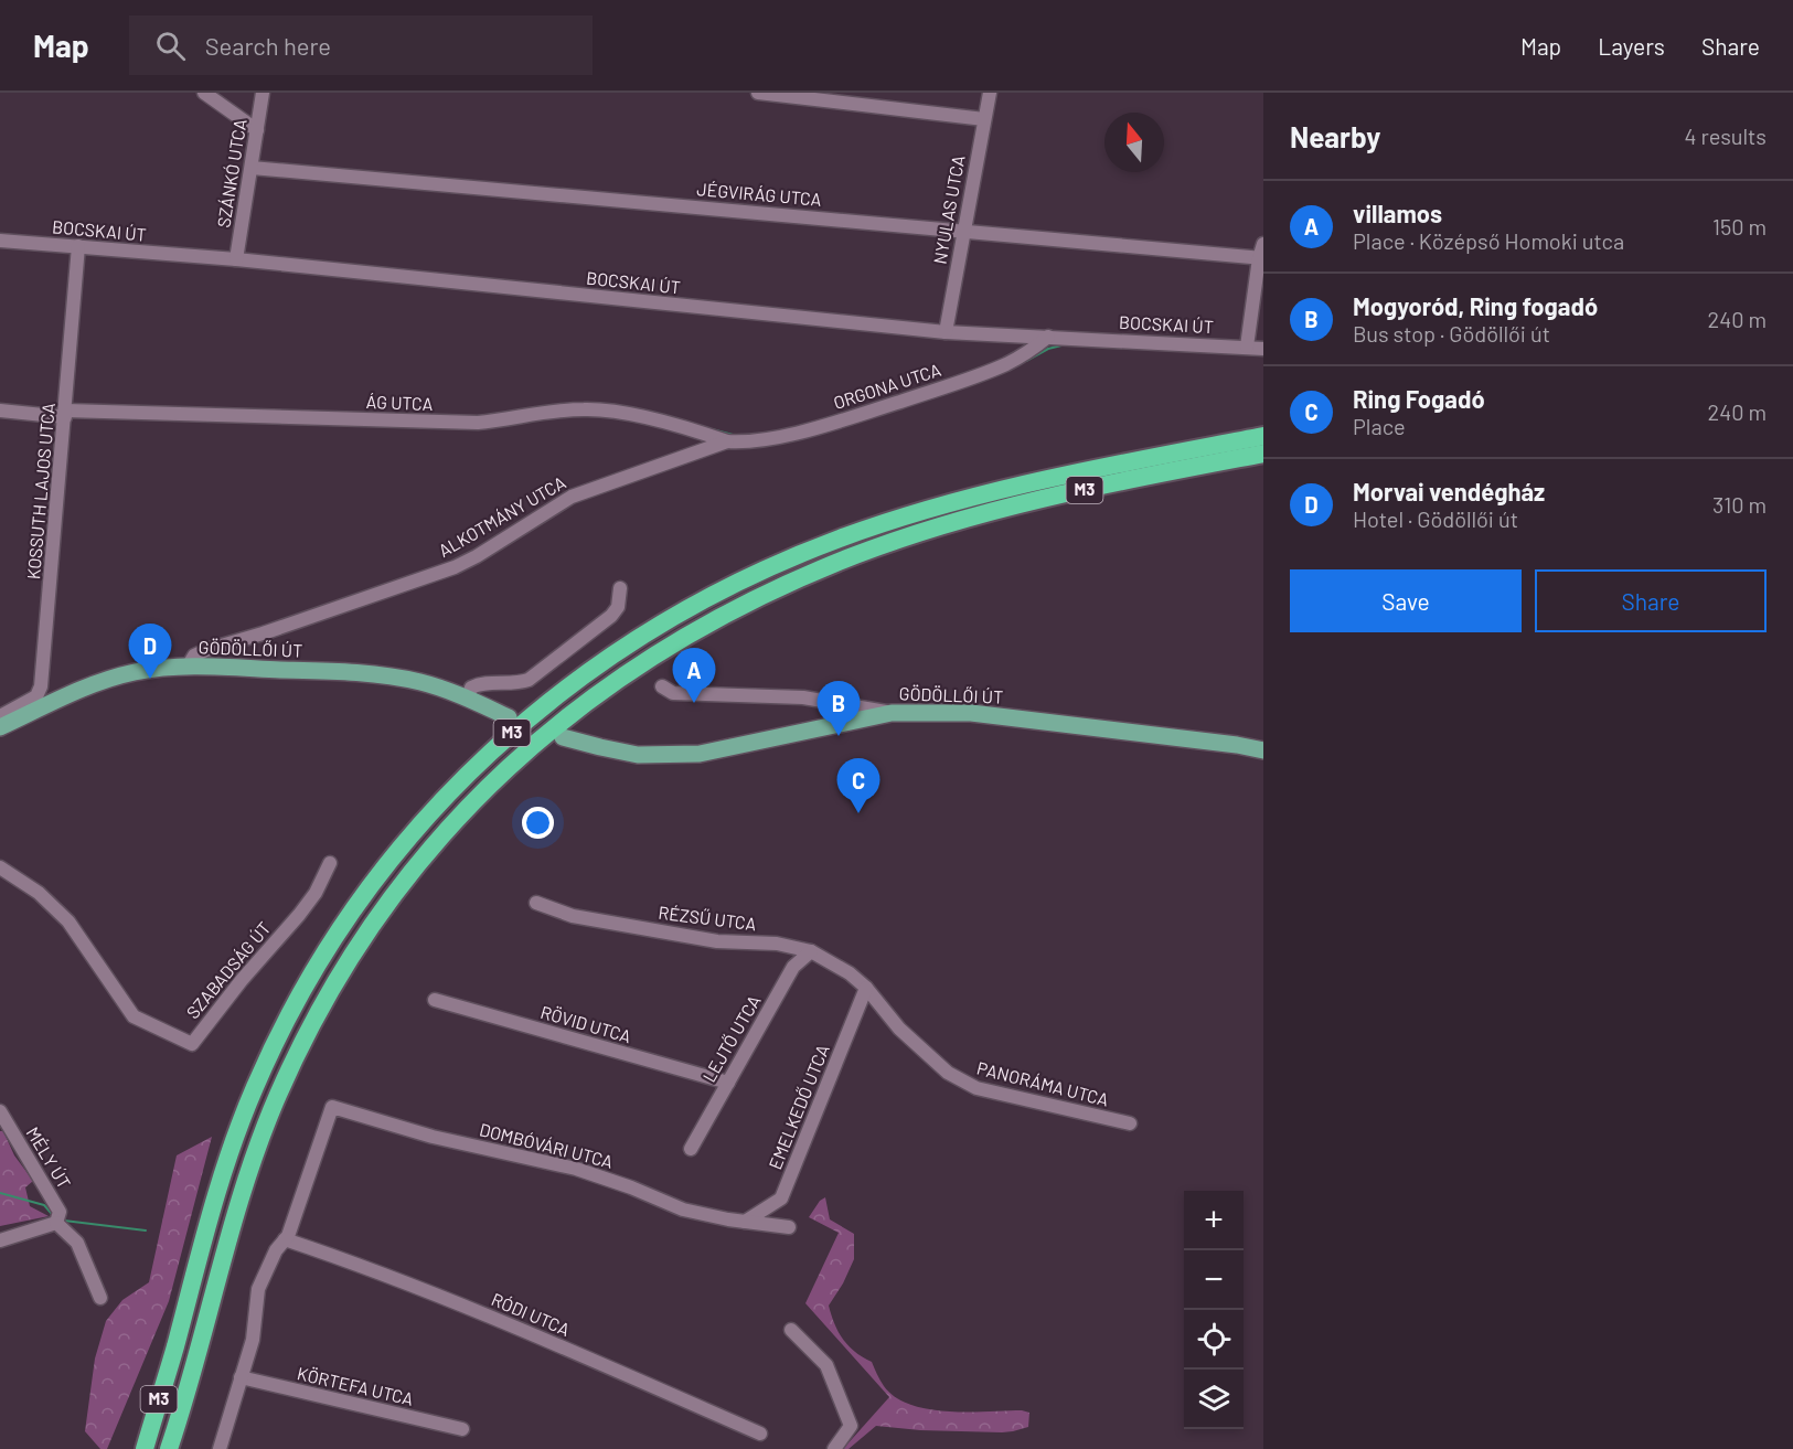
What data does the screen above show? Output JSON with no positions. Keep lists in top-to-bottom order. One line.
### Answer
{"streets":{"highway":["M3"],"main road":["GÖDÖLLŐI ÚT"],"street":["SZÁNKÓ UTCA","JÉGVIRÁG UTCA","NYULAS UTCA","BOCSKAI ÚT","ORGONA UTCA","ÁG UTCA","KOSSUTH LAJOS UTCA","ALKOTMÁNY UTCA","RÉZSŰ UTCA","SZABADSÁG ÚT","RÖVID UTCA","LEJTŐ UTCA","PANORÁMA UTCA","EMELKEDŐ UTCA","DOMBÓVÁRI UTCA","MÉLY ÚT","RÓDI UTCA","KÖRTEFA UTCA"]},"crossings":[["SZÁNKÓ UTCA","JÉGVIRÁG UTCA"],["SZÁNKÓ UTCA","BOCSKAI ÚT"],["JÉGVIRÁG UTCA","NYULAS UTCA"],["NYULAS UTCA","BOCSKAI ÚT"],["BOCSKAI ÚT","ORGONA UTCA"],["BOCSKAI ÚT","KOSSUTH LAJOS UTCA"],["ORGONA UTCA","ÁG UTCA"],["ORGONA UTCA","ALKOTMÁNY UTCA"],["ÁG UTCA","KOSSUTH LAJOS UTCA"],["ÁG UTCA","ALKOTMÁNY UTCA"],["ALKOTMÁNY UTCA","GÖDÖLLŐI ÚT"],["RÉZSŰ UTCA","LEJTŐ UTCA"],["RÉZSŰ UTCA","PANORÁMA UTCA"],["RÉZSŰ UTCA","EMELKEDŐ UTCA"],["RÖVID UTCA","LEJTŐ UTCA"],["PANORÁMA UTCA","EMELKEDŐ UTCA"],["EMELKEDŐ UTCA","DOMBÓVÁRI UTCA"],["DOMBÓVÁRI UTCA","RÓDI UTCA"]],"north":"top","page":{"header":"Map","search":"Search here","nav":["Map","Layers","Share"],"heading":["Nearby","4 results"],"list":[{"mark":"A","name":"villamos","note":"Place · Középső Homoki utca","value":"150 m"},{"mark":"B","name":"Mogyoród, Ring fogadó","note":"Bus stop · Gödöllői út","value":"240 m"},{"mark":"C","name":"Ring Fogadó","note":"Place","value":"240 m"},{"mark":"D","name":"Morvai vendégház","note":"Hotel · Gödöllői út","value":"310 m"}],"buttons":["Save","Share"],"pins":["D","A","B","C"],"map_buttons":["+","−"]}}
